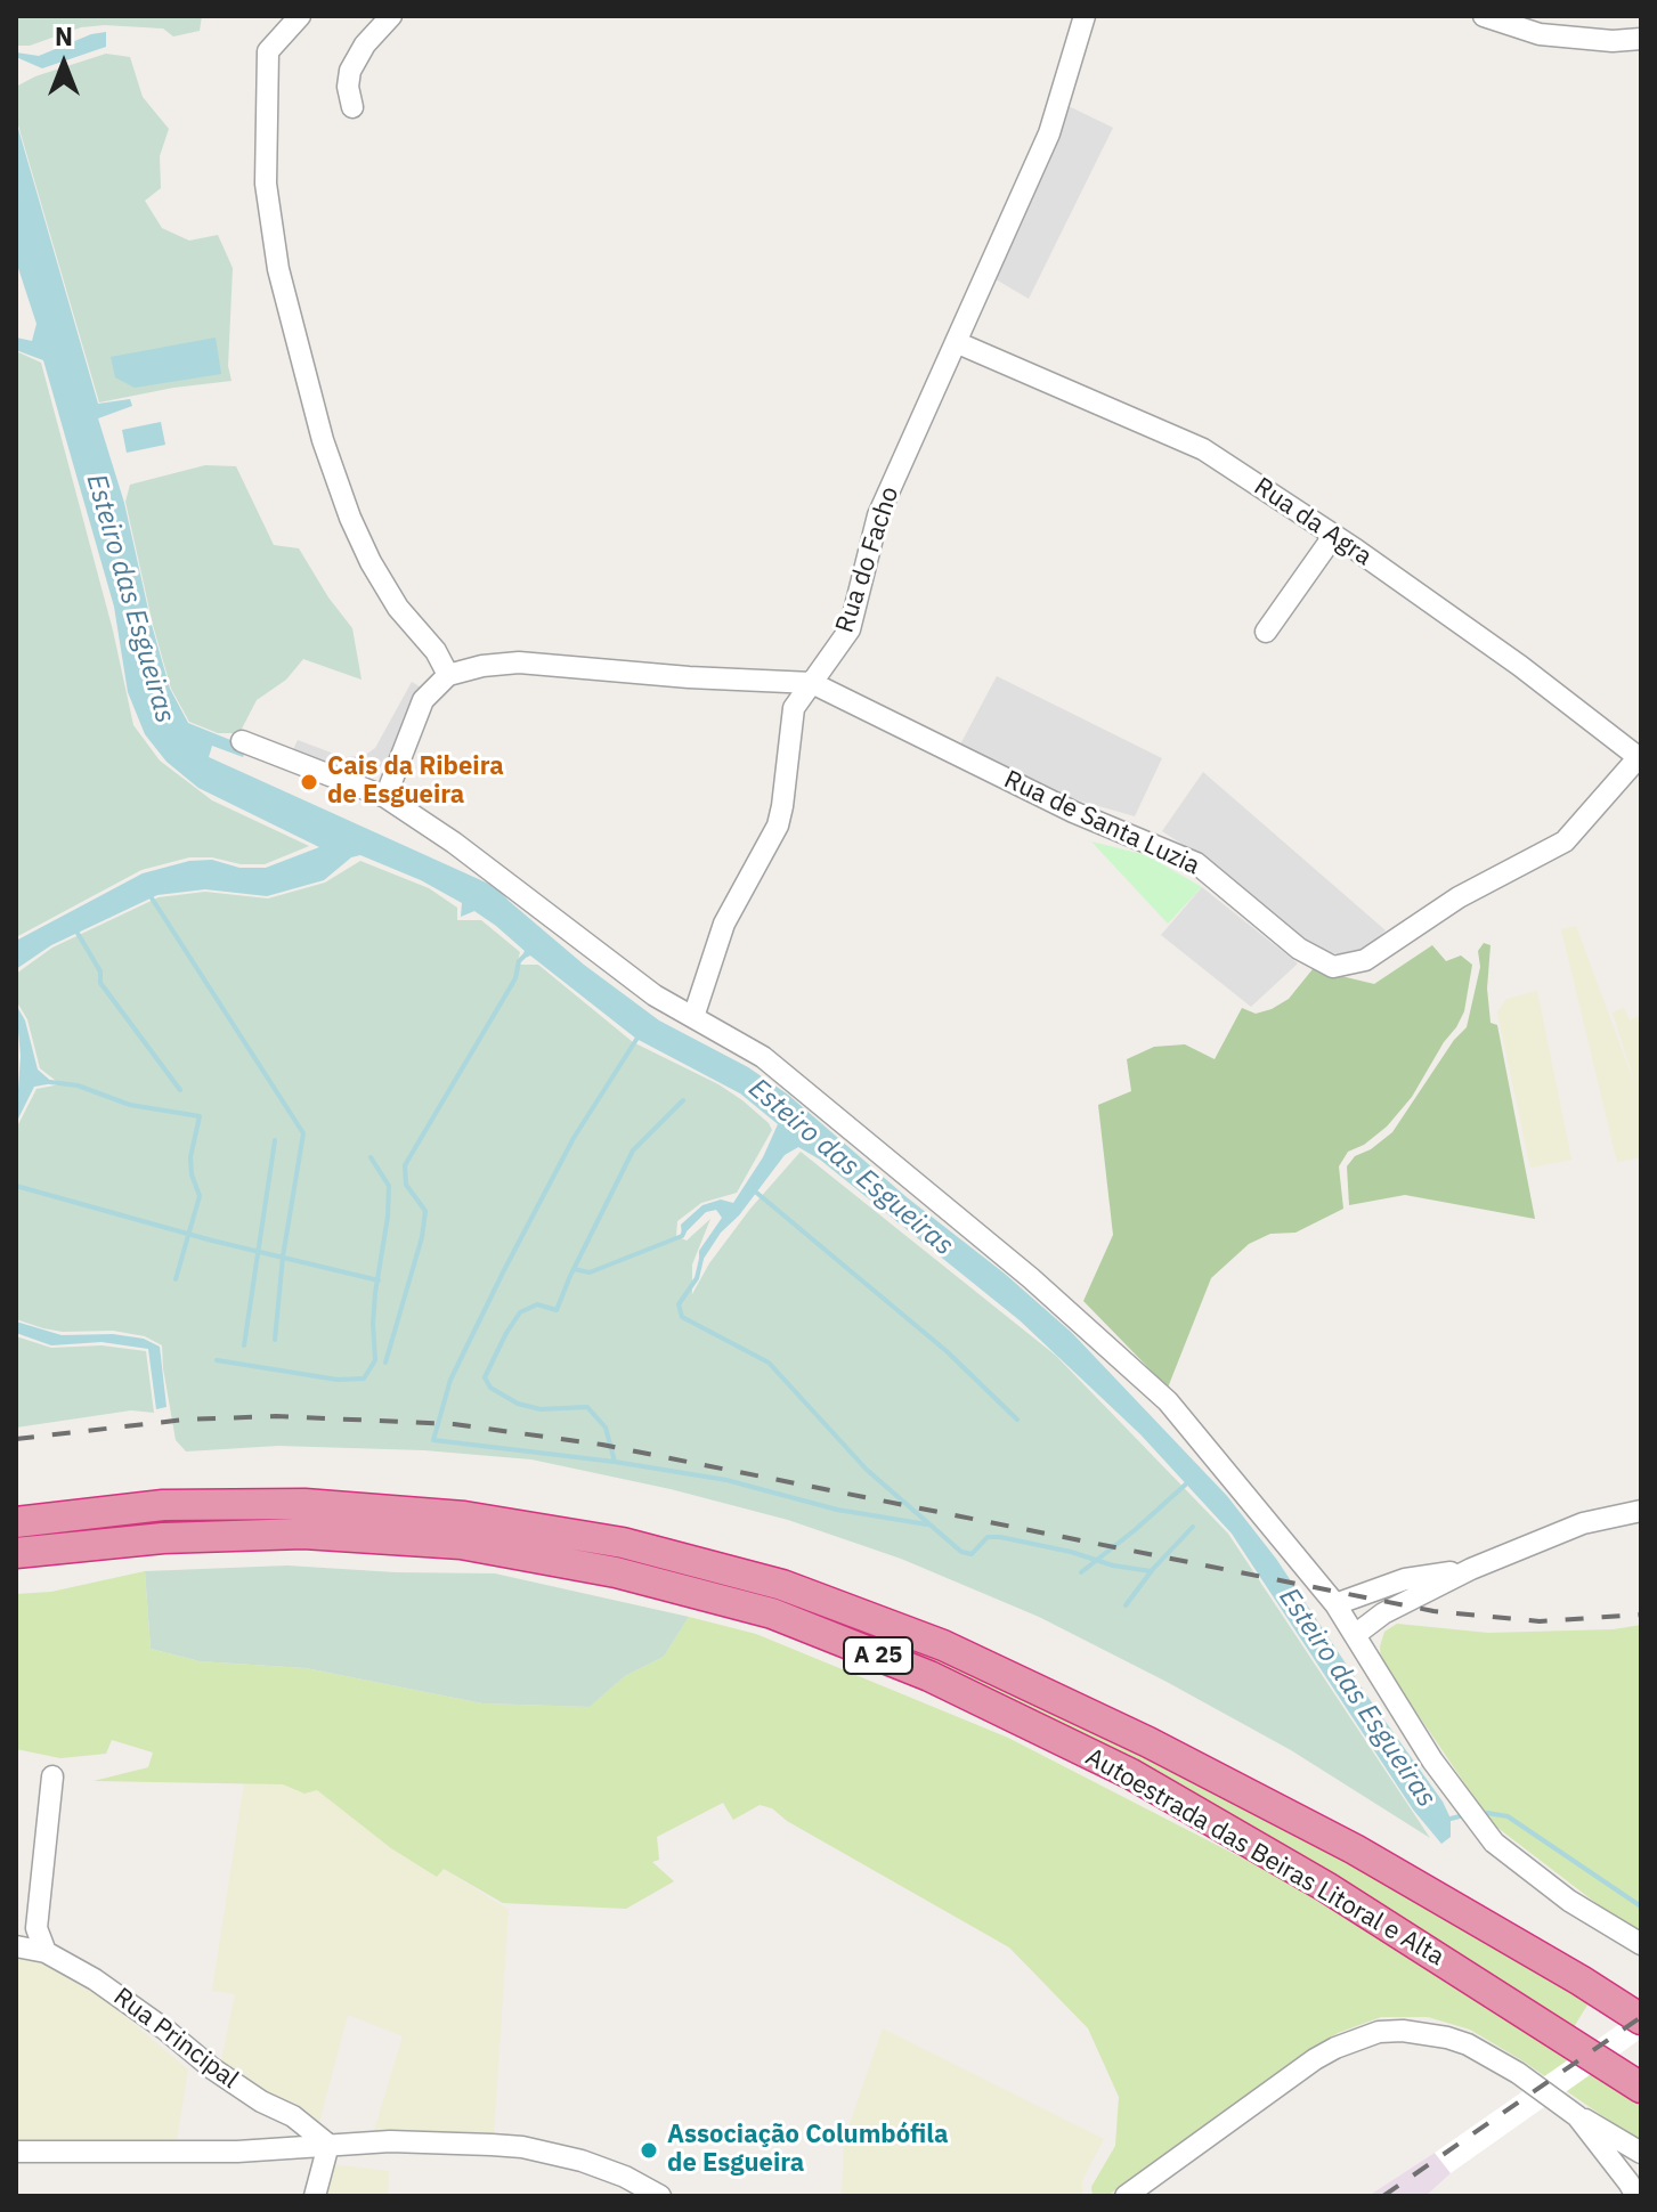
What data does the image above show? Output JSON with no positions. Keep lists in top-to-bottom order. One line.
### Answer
{"streets":{"highway":["A 25","Autoestrada das Beiras Litoral e Alta"],"street":["Rua da Agra","Rua do Facho","Rua de Santa Luzia","Rua Principal"]},"crossings":[["Rua da Agra","Rua do Facho"],["Rua da Agra","Rua de Santa Luzia"],["Rua do Facho","Rua de Santa Luzia"]],"water":["Esteiro das Esgueiras"],"places":["Cais da Ribeira de Esgueira","Associação Columbófila de Esgueira"],"north":"top"}
